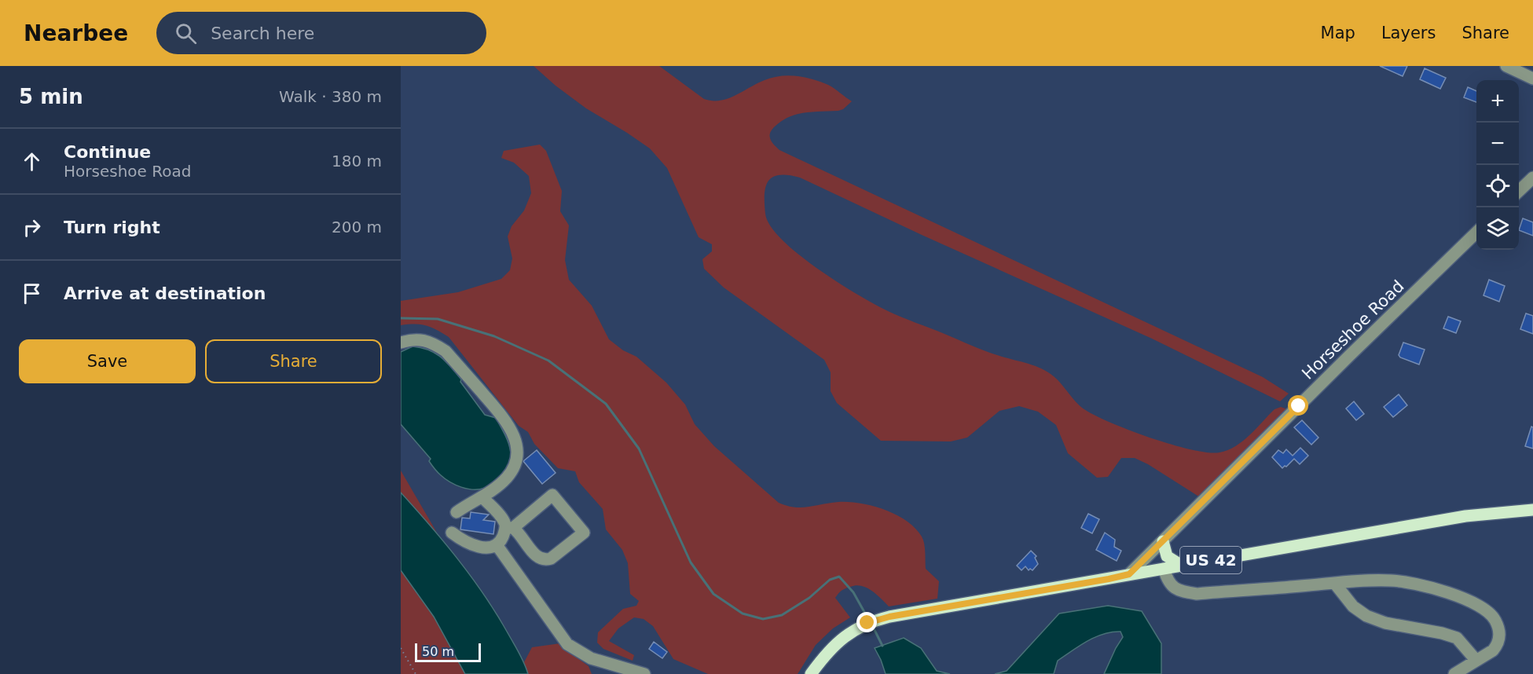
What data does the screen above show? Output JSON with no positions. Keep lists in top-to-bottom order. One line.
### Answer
{"streets":{"main road":["US 42"],"street":["Horseshoe Road"]},"crossings":[["Horseshoe Road","US 42"]],"scale_bar":"50 m","page":{"header":"Nearbee","search":"Search here","nav":["Map","Layers","Share"],"heading":["5 min","Walk · 380 m"],"map_buttons":["+","−"],"list":[["Continue","Horseshoe Road","180 m"],["Turn right","200 m"],"Arrive at destination"],"buttons":["Save","Share"],"scale":"50 m"}}
